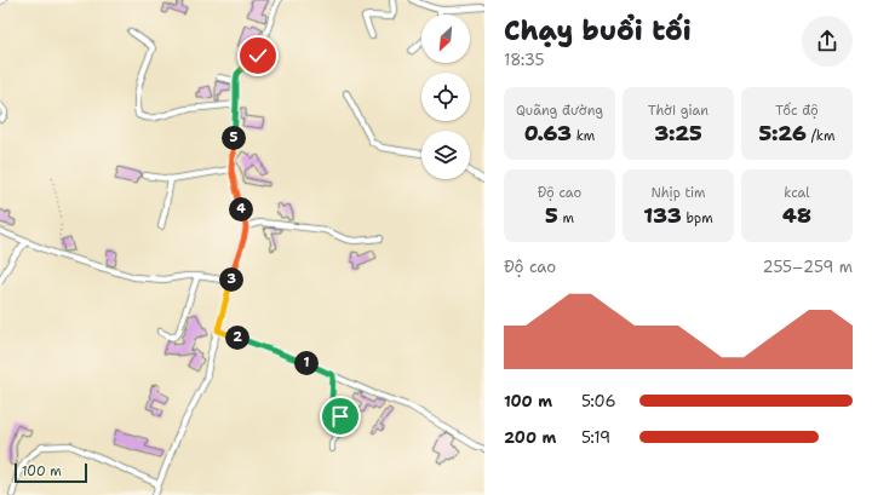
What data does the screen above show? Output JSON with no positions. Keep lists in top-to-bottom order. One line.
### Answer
{"scale_bar":"100 m","north":"bottom left","page":{"heading":["Chạy buổi tối","18:35"],"stats":[["Quãng đường","0.63 km"],["Thời gian","3:25"],["Tốc độ","5:26 /km"],["Độ cao","5 m"],["Nhịp tim","133 bpm"],["kcal","48"]],"pins":["5","4","3","2","1"],"chart":["Độ cao","255–259 m"],"list":[{"name":"100 m","note":"5:06"},{"name":"200 m","note":"5:19"}],"scale":"100 m"}}
